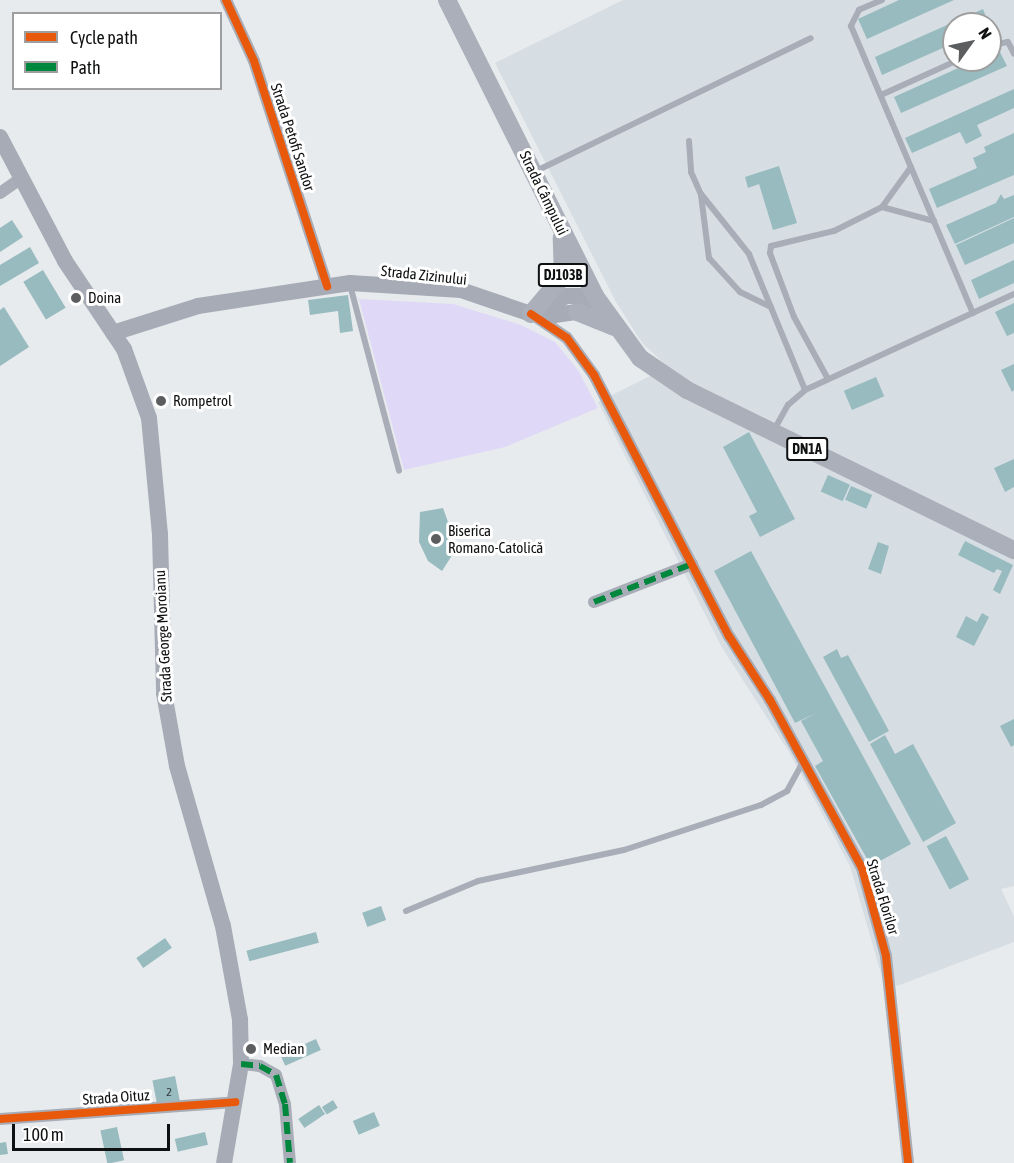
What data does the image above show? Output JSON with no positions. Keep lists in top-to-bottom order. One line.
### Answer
{"streets":{"main road":["Strada Câmpului","Strada Zizinului","DJ103B","DN1A","Strada George Moroianu"],"street":["Strada Petofi Sandor","Strada Florilor","Strada Oituz"]},"crossings":[["Strada Petofi Sandor","Strada Zizinului"],["Strada Câmpului","DJ103B"],["Strada Câmpului","DN1A"],["Strada Zizinului","DJ103B"],["Strada Zizinului","Strada George Moroianu"],["Strada Zizinului","Strada Florilor"],["Strada George Moroianu","Strada Oituz"]],"places":["Doina","Rompetrol","Biserica Romano-Catolică","Median"],"house_numbers":["2"],"legend":["Cycle path","Path"],"scale_bar":"100 m","north":"top right"}
